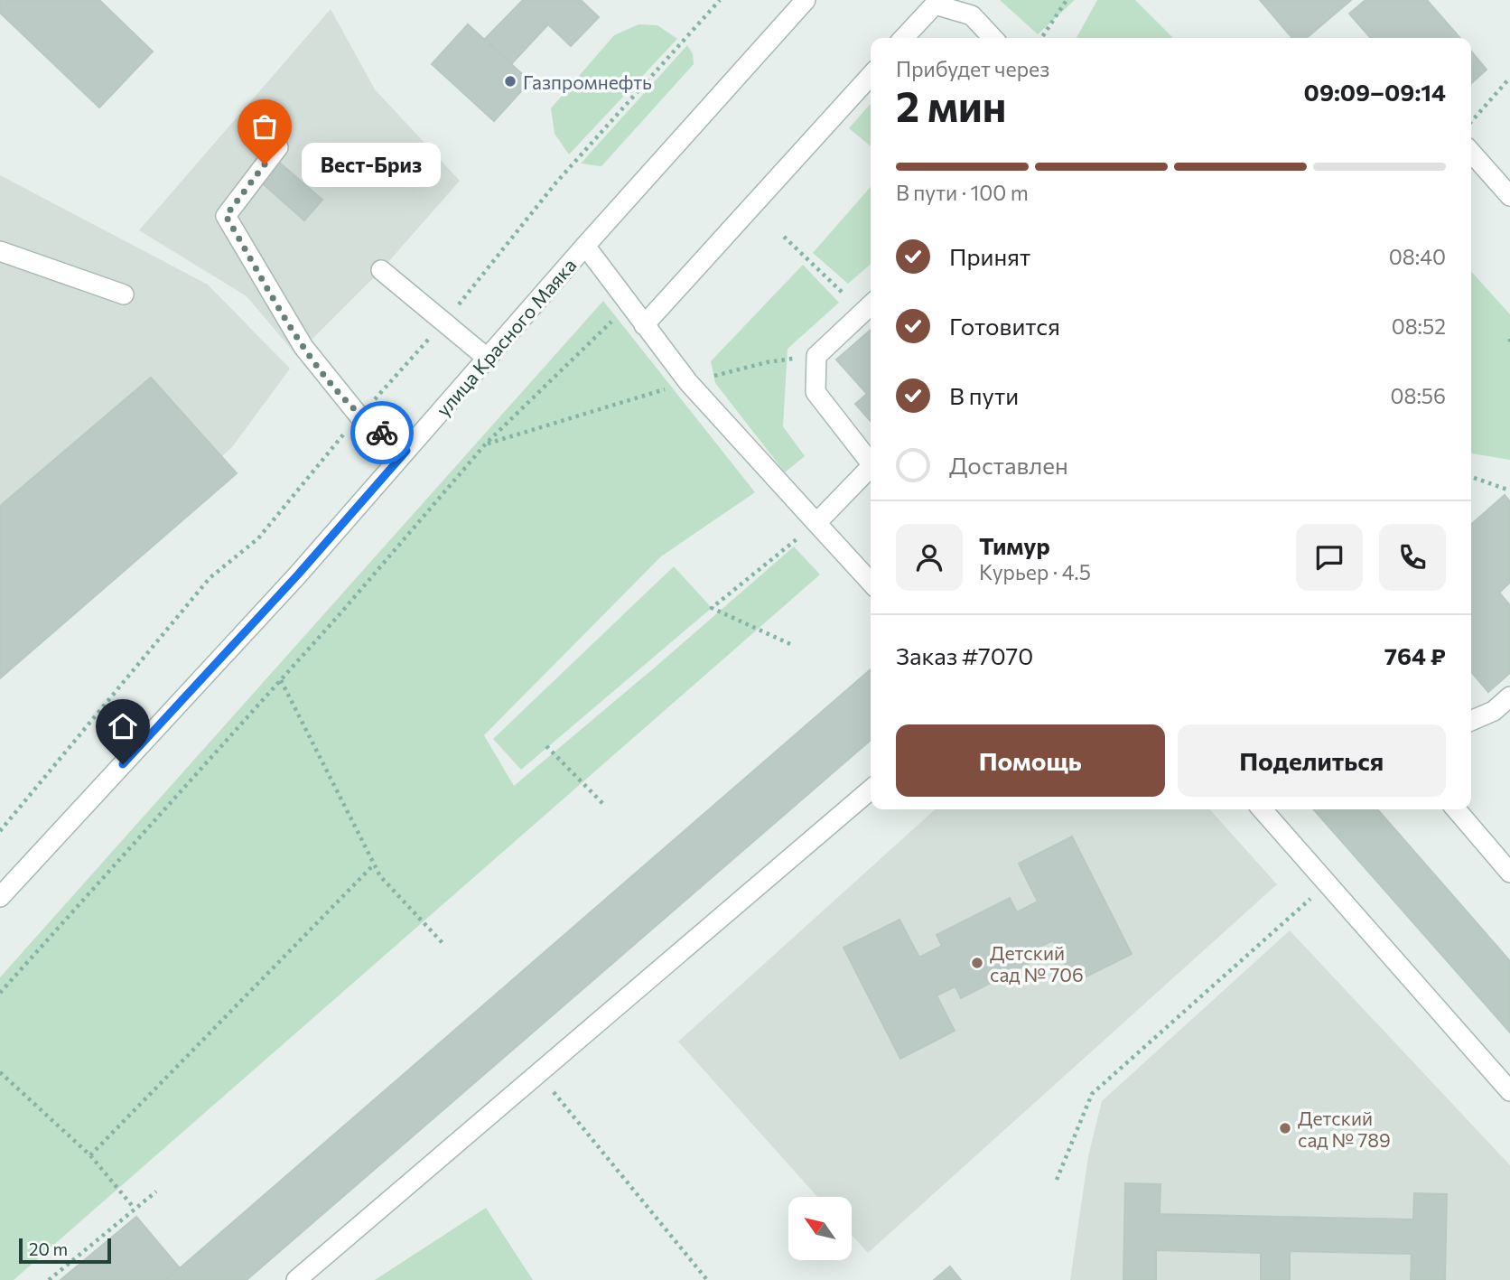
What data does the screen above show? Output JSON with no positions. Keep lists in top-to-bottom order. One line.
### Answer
{"streets":{"street":["улица Красного Маяка"]},"places":["Газпромнефть","Вест-Бриз","Детский сад № 706","Детский сад № 789"],"scale_bar":"20 m","north":"top left","page":{"heading":["2 мин","Прибудет через","09:09–09:14"],"panel":["Тимур","Курьер · 4.5","Заказ #7070","764 ₽"],"bubble":"Вест-Бриз","bar":"В пути · 100 m","list":[["Принят","08:40"],["Готовится","08:52"],["В пути","08:56"],"Доставлен"],"buttons":["Помощь","Поделиться"],"scale":"20 m"}}
